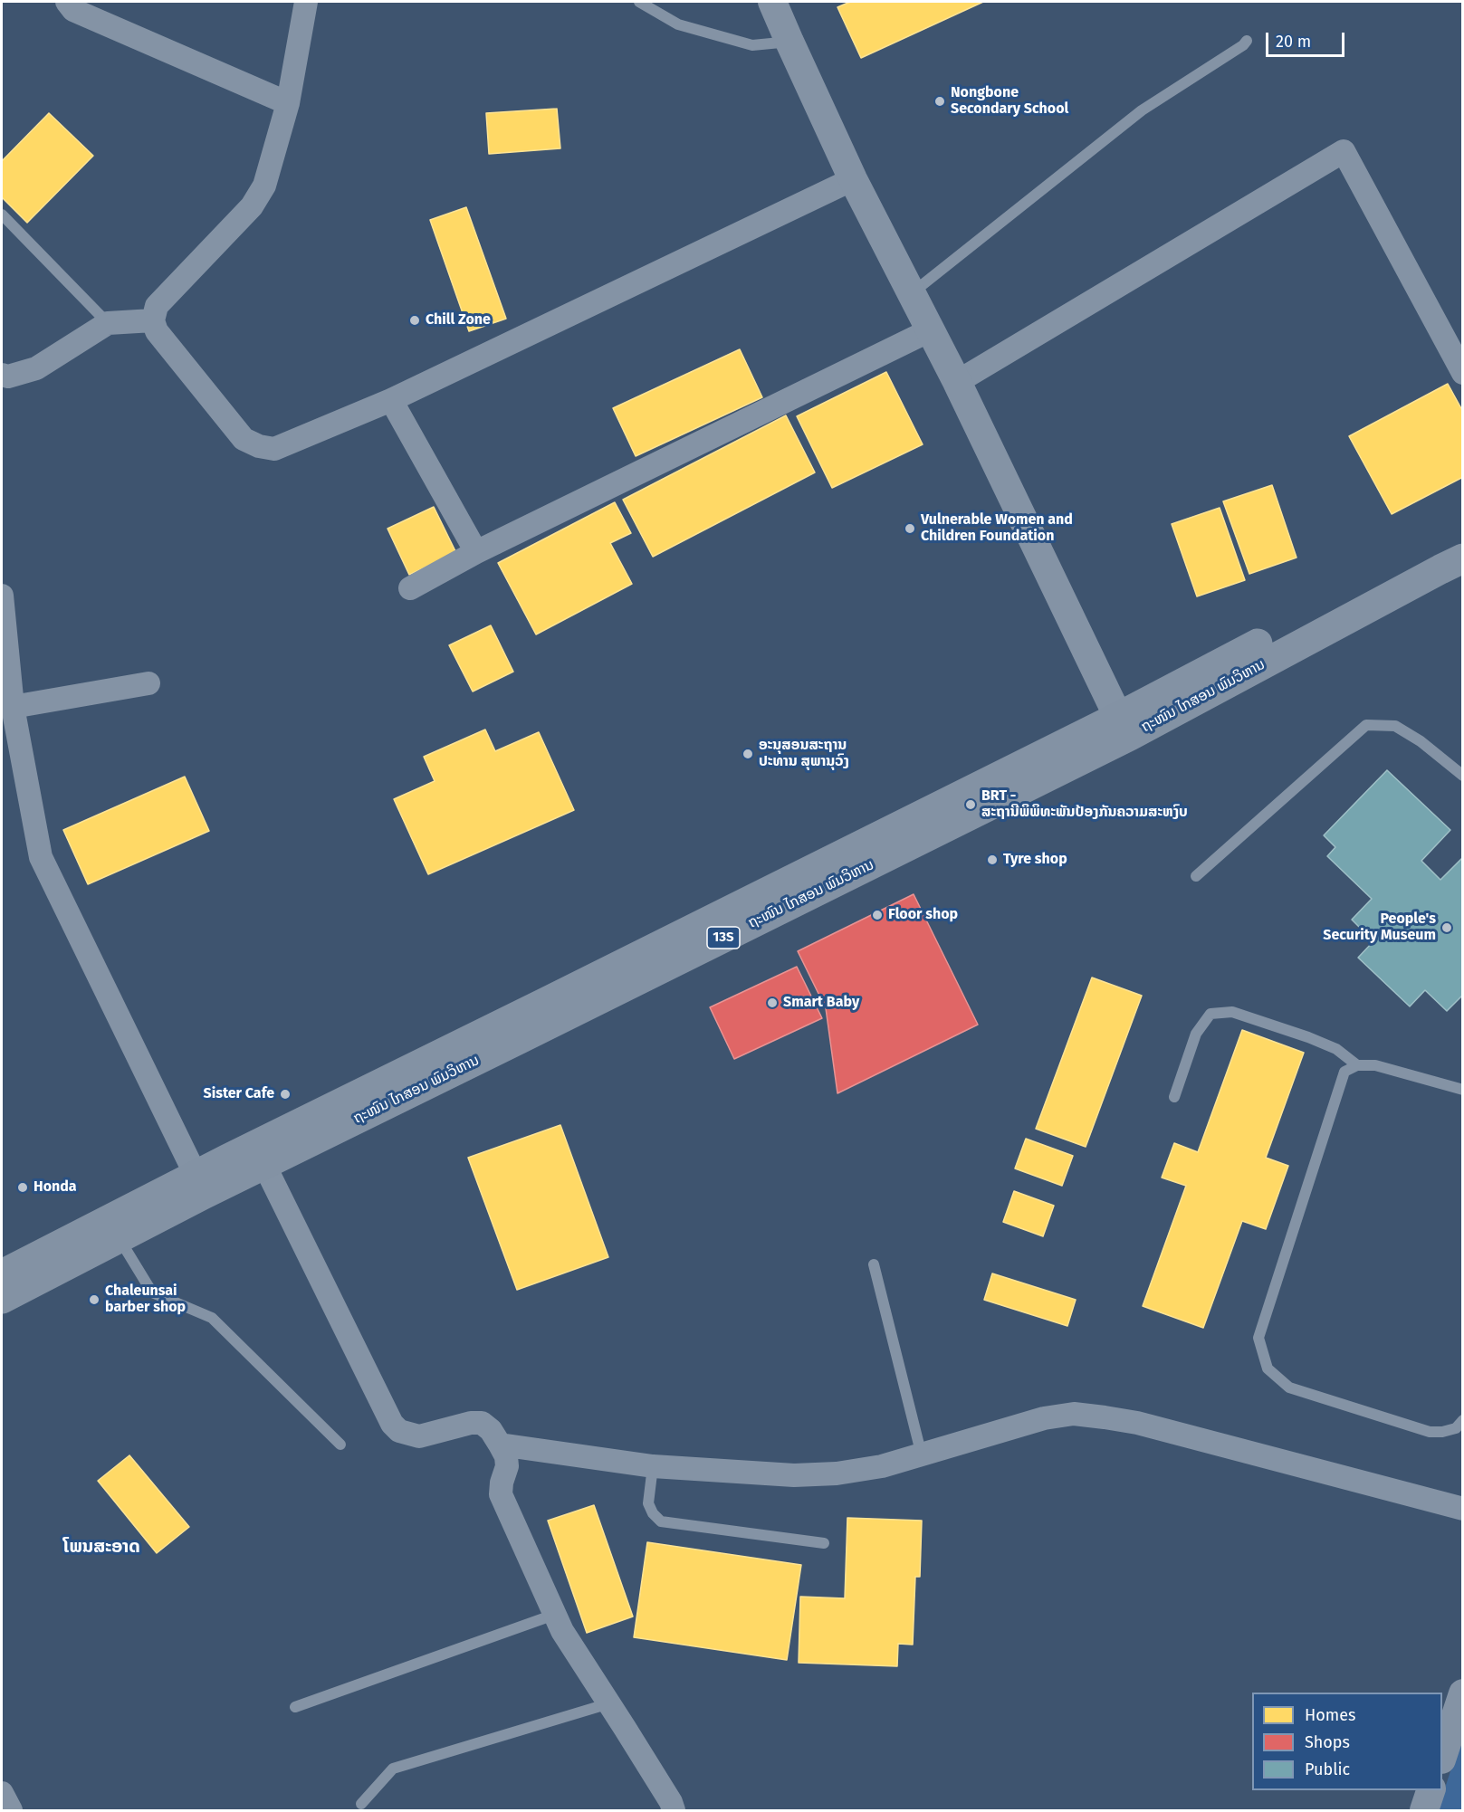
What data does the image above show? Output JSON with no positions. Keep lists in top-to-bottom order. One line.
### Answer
{"streets":{"highway":["ຖະໜົນ ໄກສອນ ພົມວິຫານ","13S"]},"districts":["ໂພນສະອາດ"],"places":["Nongbone Secondary School","Chill Zone","Vulnerable Women and Children Foundation","ອະນຸສອນສະຖານ ປະທານ ສຸພານຸວົງ","BRT - ສະຖານີພິພິທະພັນປ້ອງກັນຄວາມສະຫງົບ","Tyre shop","Floor shop","People's Security Museum","Smart Baby","Sister Cafe","Honda","Chaleunsai barber shop"],"legend":["Homes","Shops","Public"],"scale_bar":"20 m"}
